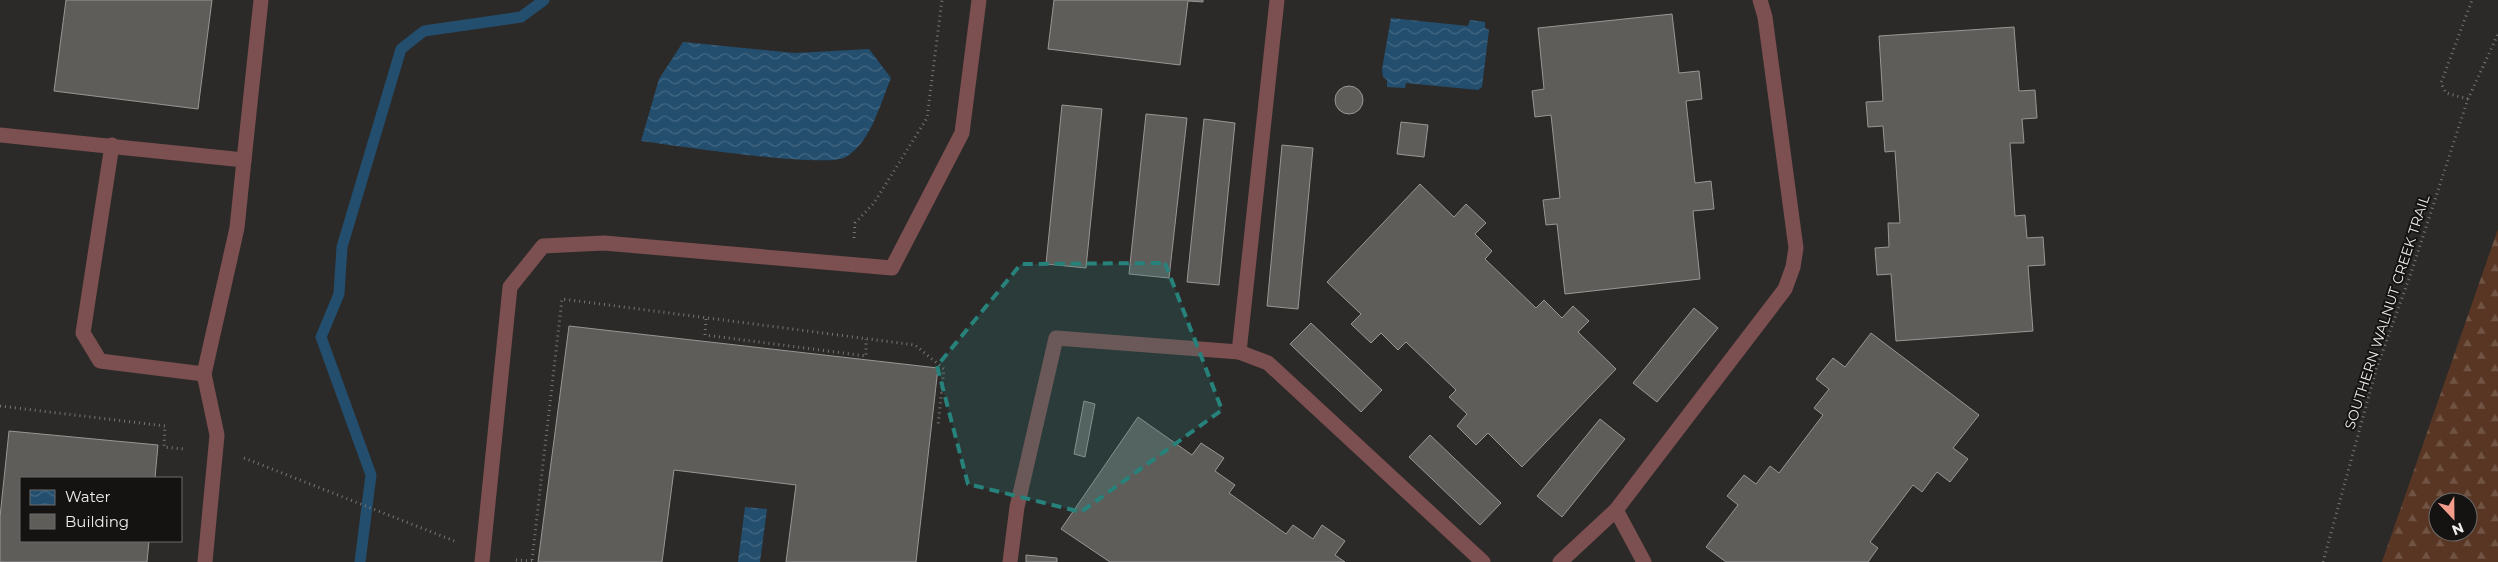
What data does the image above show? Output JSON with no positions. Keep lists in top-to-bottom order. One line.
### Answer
{"streets":{"path":["SOUTHERN WALNUT CREEK TRAIL"]},"legend":["Water","Building"],"north":"bottom"}
